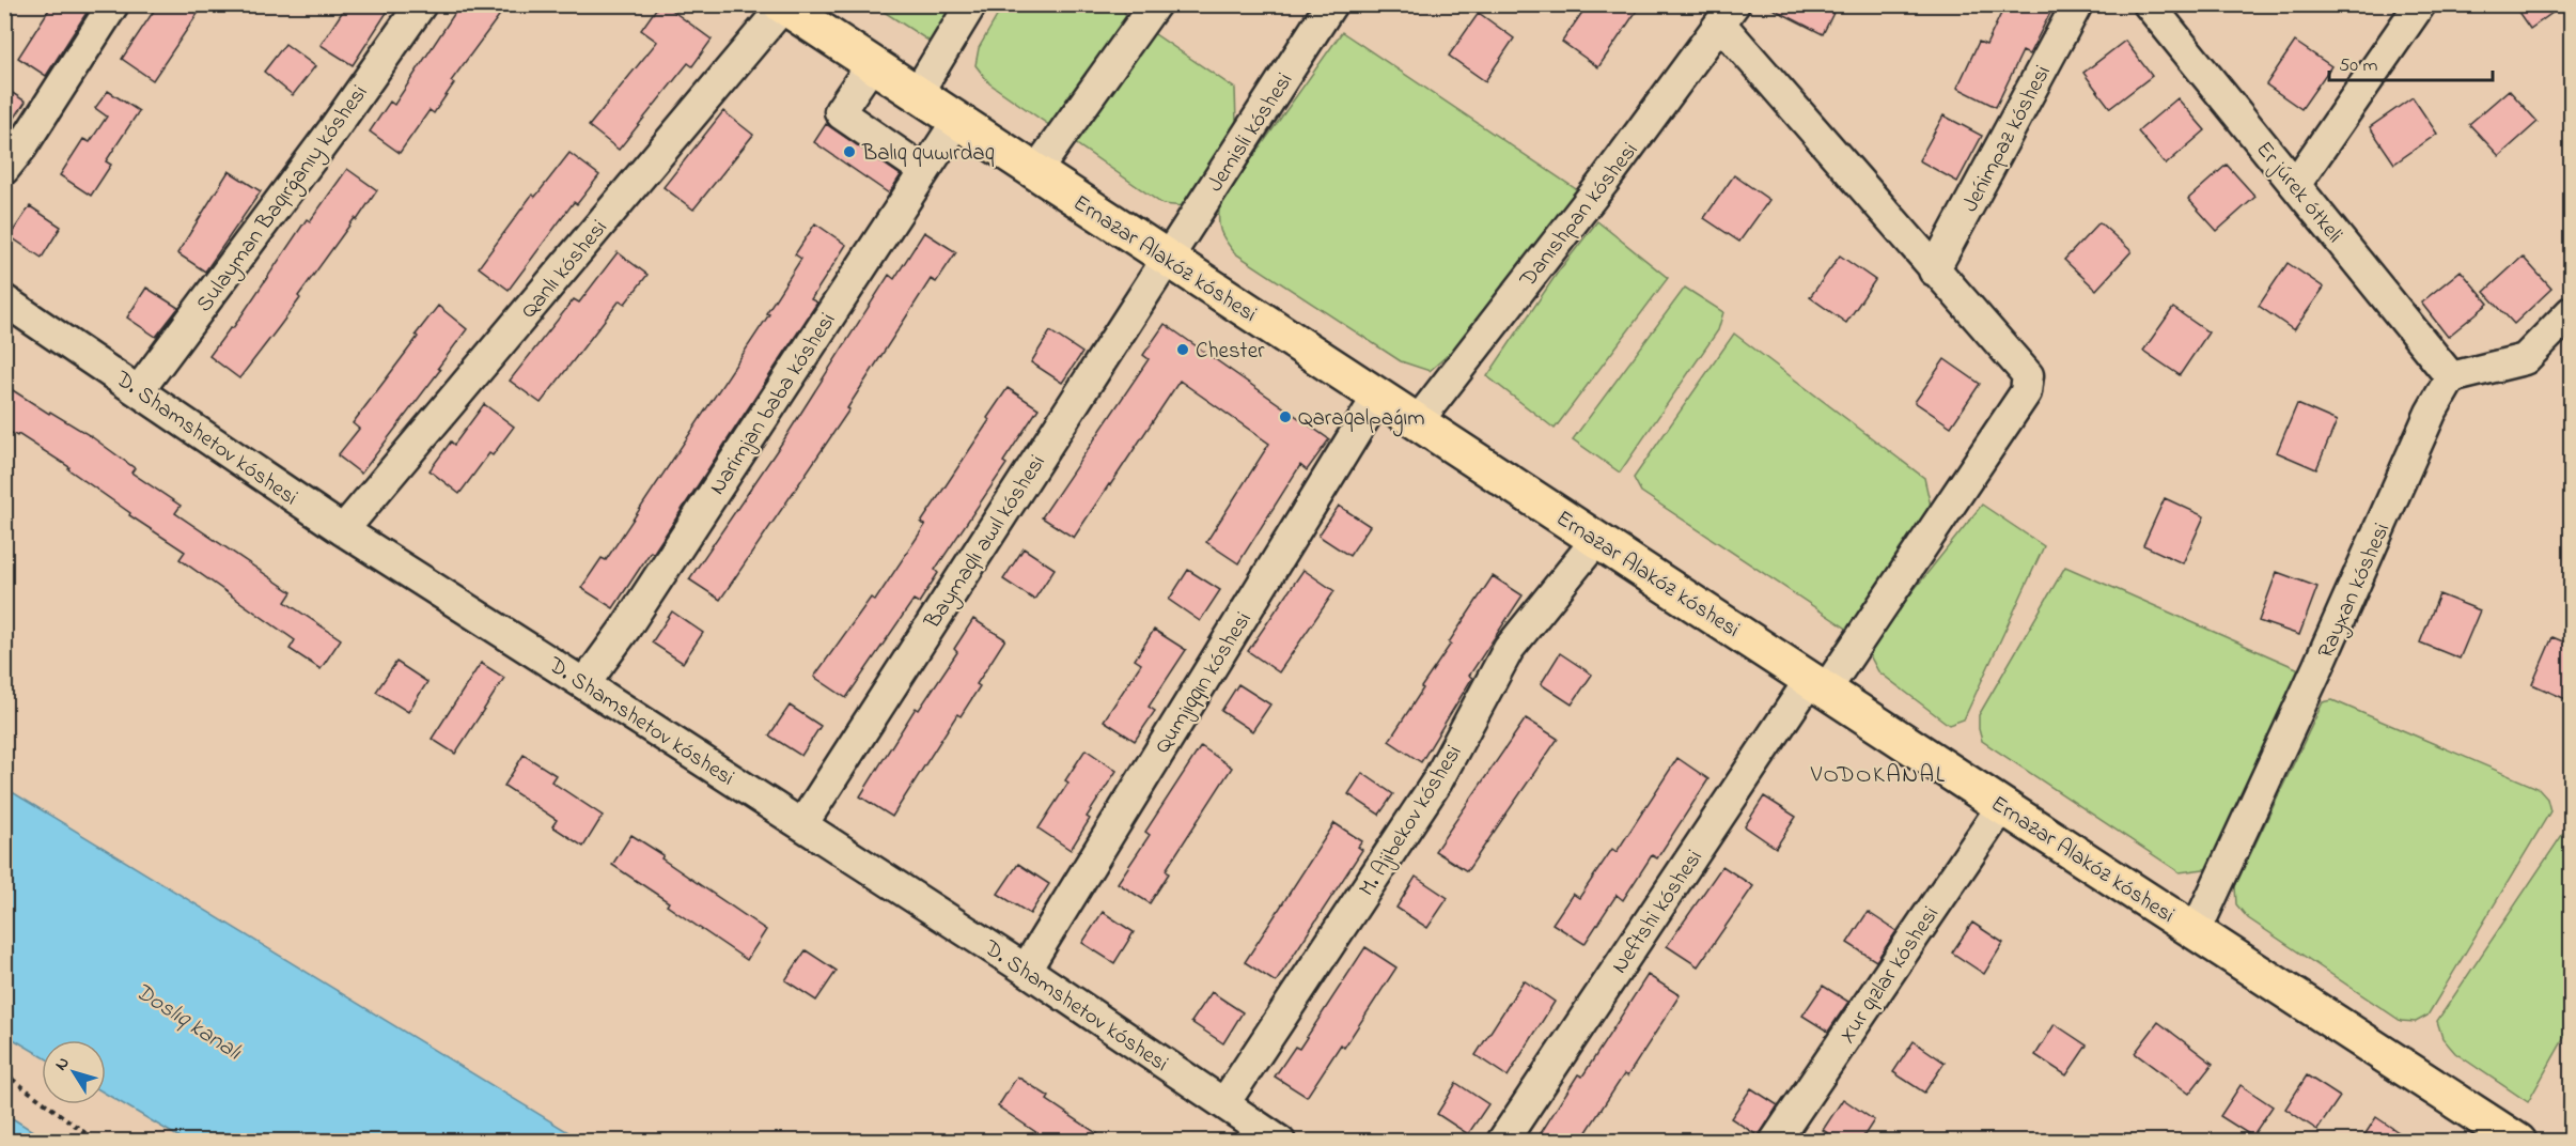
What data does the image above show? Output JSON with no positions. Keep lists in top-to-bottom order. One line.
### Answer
{"streets":{"main road":["Ernazar Alakóz kóshesi"],"street":["Jemisli kóshesi","Jeńimpaz kóshesi","Er júrek ótkeli","Sulayman Baqırǵanıy kóshesi","Danıshpan kóshesi","Qanlı kóshesi","Narimjan baba kóshesi","D. Shamshetov kóshesi","Baymaqlı awıl kóshesi","Rayxan kóshesi","Qumjıqqın kóshesi","M. Ajibekov kóshesi","Neftshi kóshesi","Xur qızlar kóshesi"]},"crossings":[["Jemisli kóshesi","Ernazar Alakóz kóshesi"],["Jemisli kóshesi","Baymaqlı awıl kóshesi"],["Jeńimpaz kóshesi","Neftshi kóshesi"],["Er júrek ótkeli","Rayxan kóshesi"],["Sulayman Baqırǵanıy kóshesi","D. Shamshetov kóshesi"],["Danıshpan kóshesi","Ernazar Alakóz kóshesi"],["Danıshpan kóshesi","Neftshi kóshesi"],["Ernazar Alakóz kóshesi","Qanlı kóshesi"],["Ernazar Alakóz kóshesi","Narimjan baba kóshesi"],["Ernazar Alakóz kóshesi","Baymaqlı awıl kóshesi"],["Ernazar Alakóz kóshesi","Rayxan kóshesi"],["Ernazar Alakóz kóshesi","Qumjıqqın kóshesi"],["Ernazar Alakóz kóshesi","M. Ajibekov kóshesi"],["Ernazar Alakóz kóshesi","Neftshi kóshesi"],["Ernazar Alakóz kóshesi","Xur qızlar kóshesi"],["Qanlı kóshesi","D. Shamshetov kóshesi"],["Narimjan baba kóshesi","D. Shamshetov kóshesi"],["D. Shamshetov kóshesi","Baymaqlı awıl kóshesi"],["D. Shamshetov kóshesi","Qumjıqqın kóshesi"],["D. Shamshetov kóshesi","M. Ajibekov kóshesi"]],"districts":["VODOKANAL"],"water":["Doslıq kanalı"],"places":["Balıq quwırdaq","Chester","Qaraqalpaǵım"],"scale_bar":"50 m","north":"top left"}
